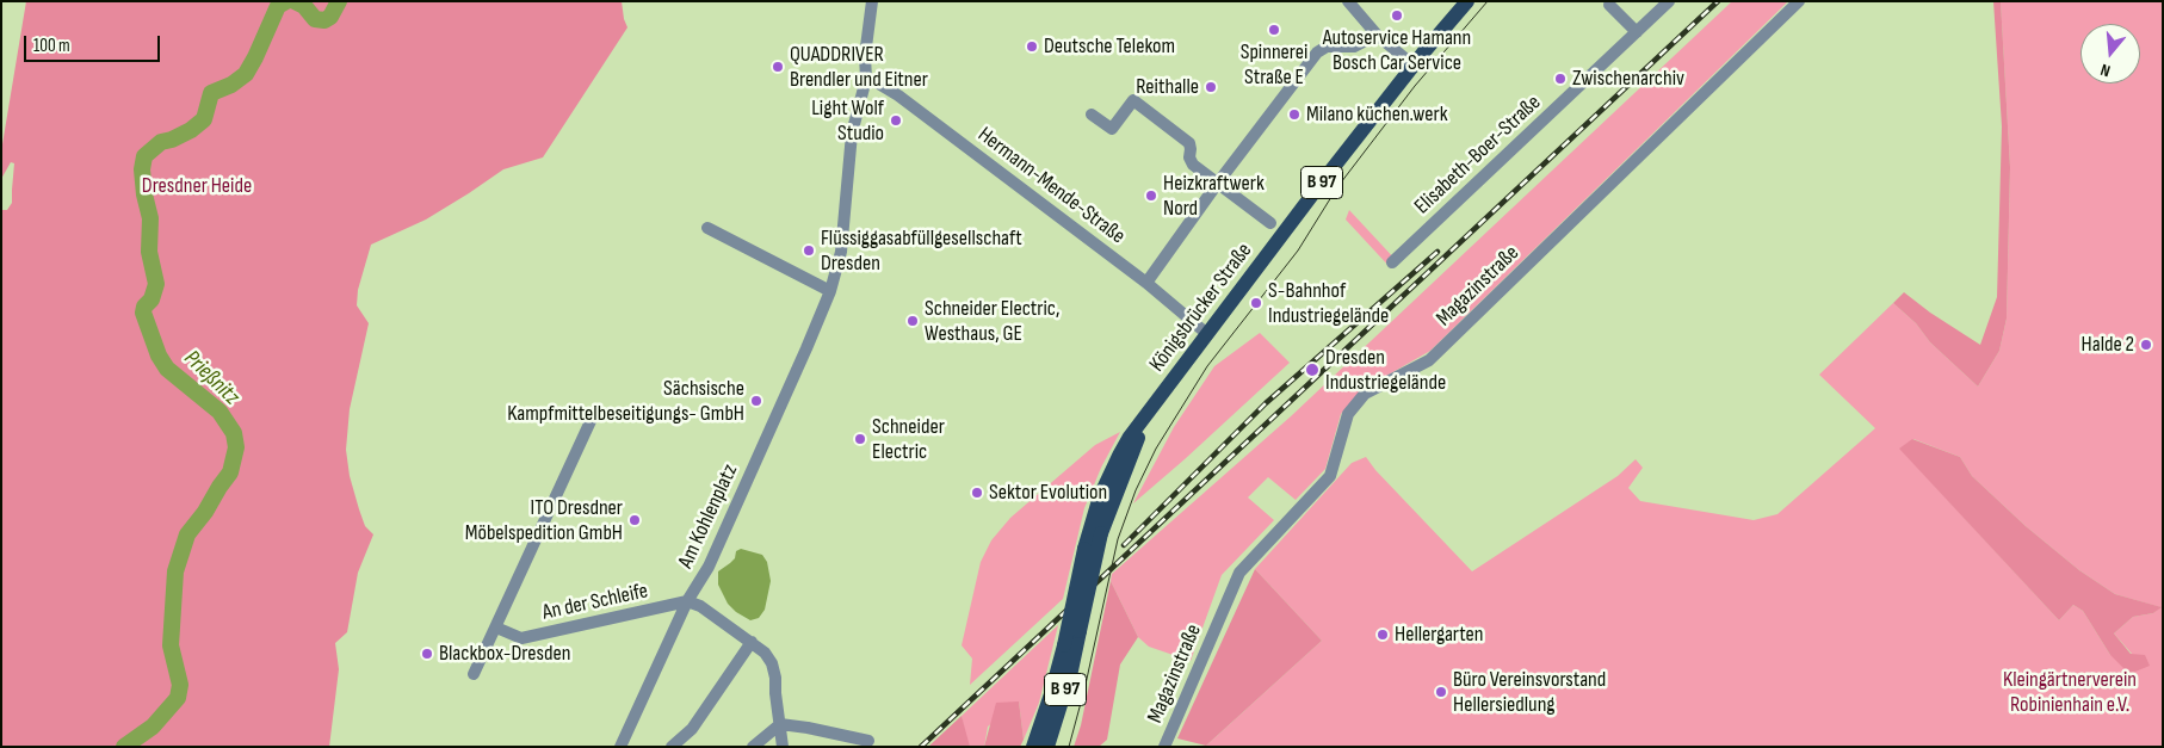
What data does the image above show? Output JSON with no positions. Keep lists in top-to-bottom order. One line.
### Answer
{"streets":{"main road":["B 97","Königsbrücker Straße"],"street":["Elisabeth-Boer-Straße","Hermann-Mende-Straße","Magazinstraße","Am Kohlenplatz","An der Schleife"]},"crossings":[["Hermann-Mende-Straße","Königsbrücker Straße"],["Hermann-Mende-Straße","Am Kohlenplatz"],["Am Kohlenplatz","An der Schleife"]],"water":["Prießnitz"],"parks":["Dresdner Heide","Kleingärtnerverein Robinienhain e.V."],"places":["Autoservice Hamann Bosch Car Service","Spinnerei Straße E","Deutsche Telekom","QUADDRIVER Brendler und Eitner","Zwischenarchiv","Reithalle","Milano küchen.werk","Light Wolf Studio","Heizkraftwerk Nord","Flüssiggasabfüllgesellschaft Dresden","S-Bahnhof Industriegelände","Schneider Electric, Westhaus, GE","Halde 2","Dresden Industriegelände","Sächsische Kampfmittelbeseitigungs- GmbH","Schneider Electric","Sektor Evolution","ITO Dresdner Möbelspedition GmbH","Hellergarten","Blackbox-Dresden","Büro Vereinsvorstand Hellersiedlung"],"scale_bar":"100 m","north":"bottom"}
